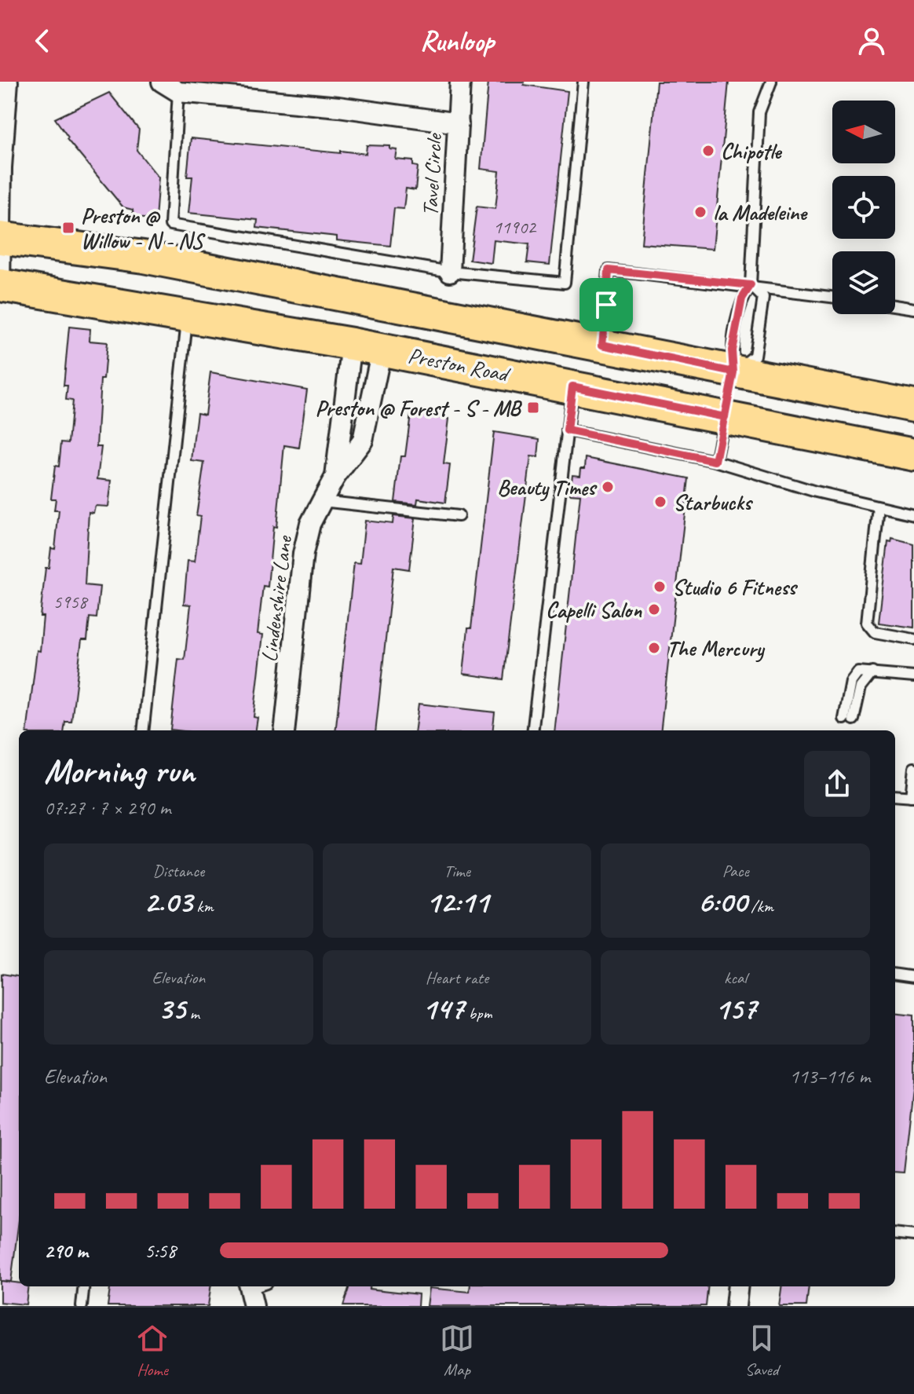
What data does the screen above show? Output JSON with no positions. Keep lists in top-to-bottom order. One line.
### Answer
{"streets":{"main road":["Preston Road"],"street":["Tavel Circle","Lindenshire Lane"]},"crossings":[["Preston Road","Lindenshire Lane"]],"places":{"other":["Chipotle","la Madeleine","Beauty Times","Starbucks","Studio 6 Fitness","Capelli Salon","The Mercury"],"transit":["Preston @ Willow - N - NS","Preston @ Forest - S - MB"]},"house_numbers":["11902","5958"],"north":"left","page":{"header":"Runloop","heading":["Morning run","07:27 · 7 × 290 m"],"stats":[["Distance","2.03 km"],["Time","12:11"],["Pace","6:00 /km"],["Elevation","35 m"],["Heart rate","147 bpm"],["kcal","157"]],"chart":["Elevation","113–116 m"],"list":[{"name":"290 m","note":"5:58"}],"tabs":["Home","Map","Saved"]}}
